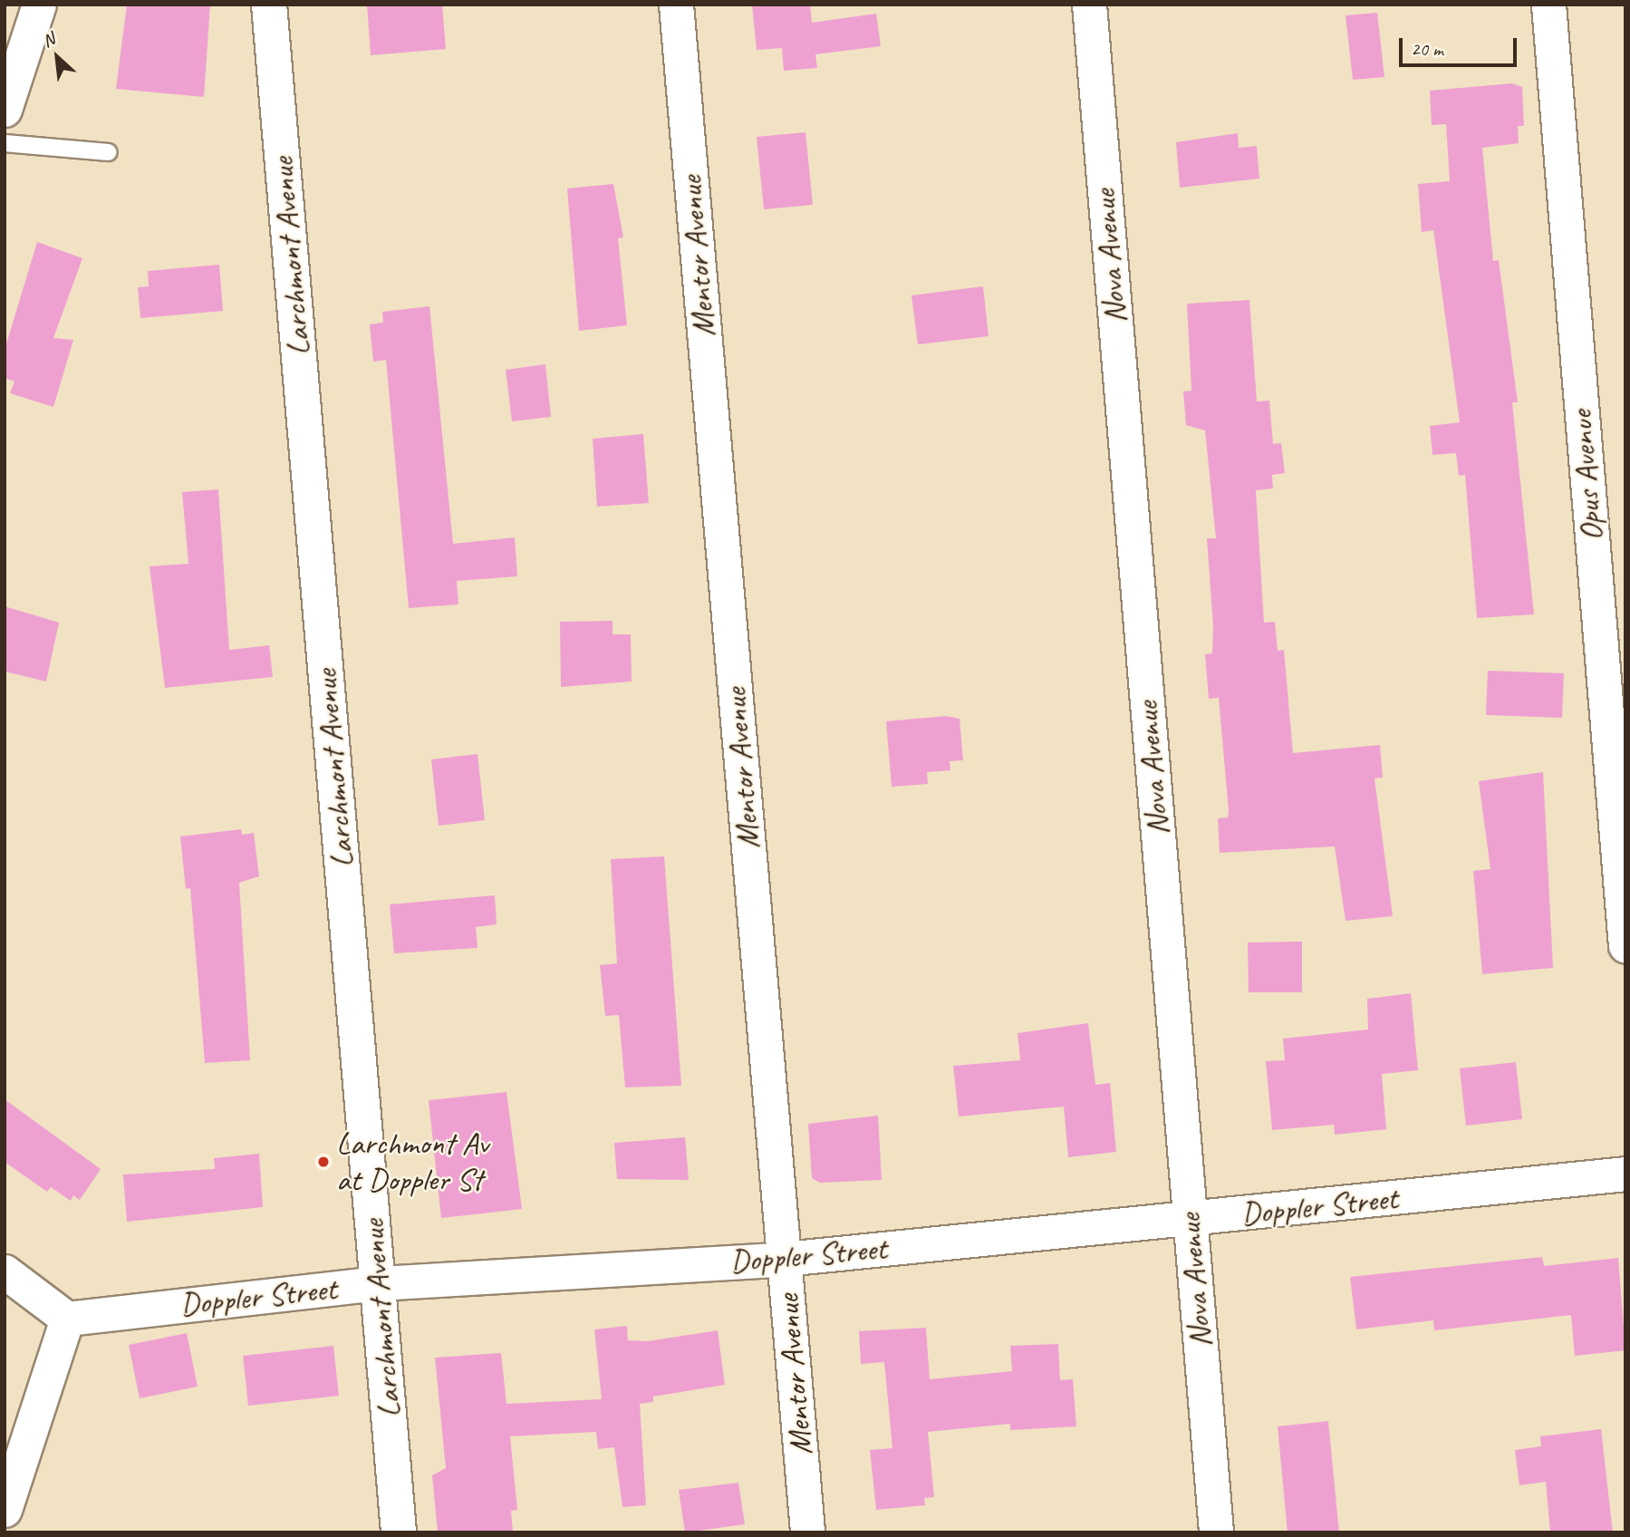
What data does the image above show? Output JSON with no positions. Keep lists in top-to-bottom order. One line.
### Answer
{"streets":{"street":["Larchmont Avenue","Mentor Avenue","Nova Avenue","Opus Avenue","Doppler Street"]},"crossings":[["Larchmont Avenue","Doppler Street"],["Mentor Avenue","Doppler Street"],["Nova Avenue","Doppler Street"]],"places":["Larchmont Av at Doppler St"],"scale_bar":"20 m","north":"top left"}
